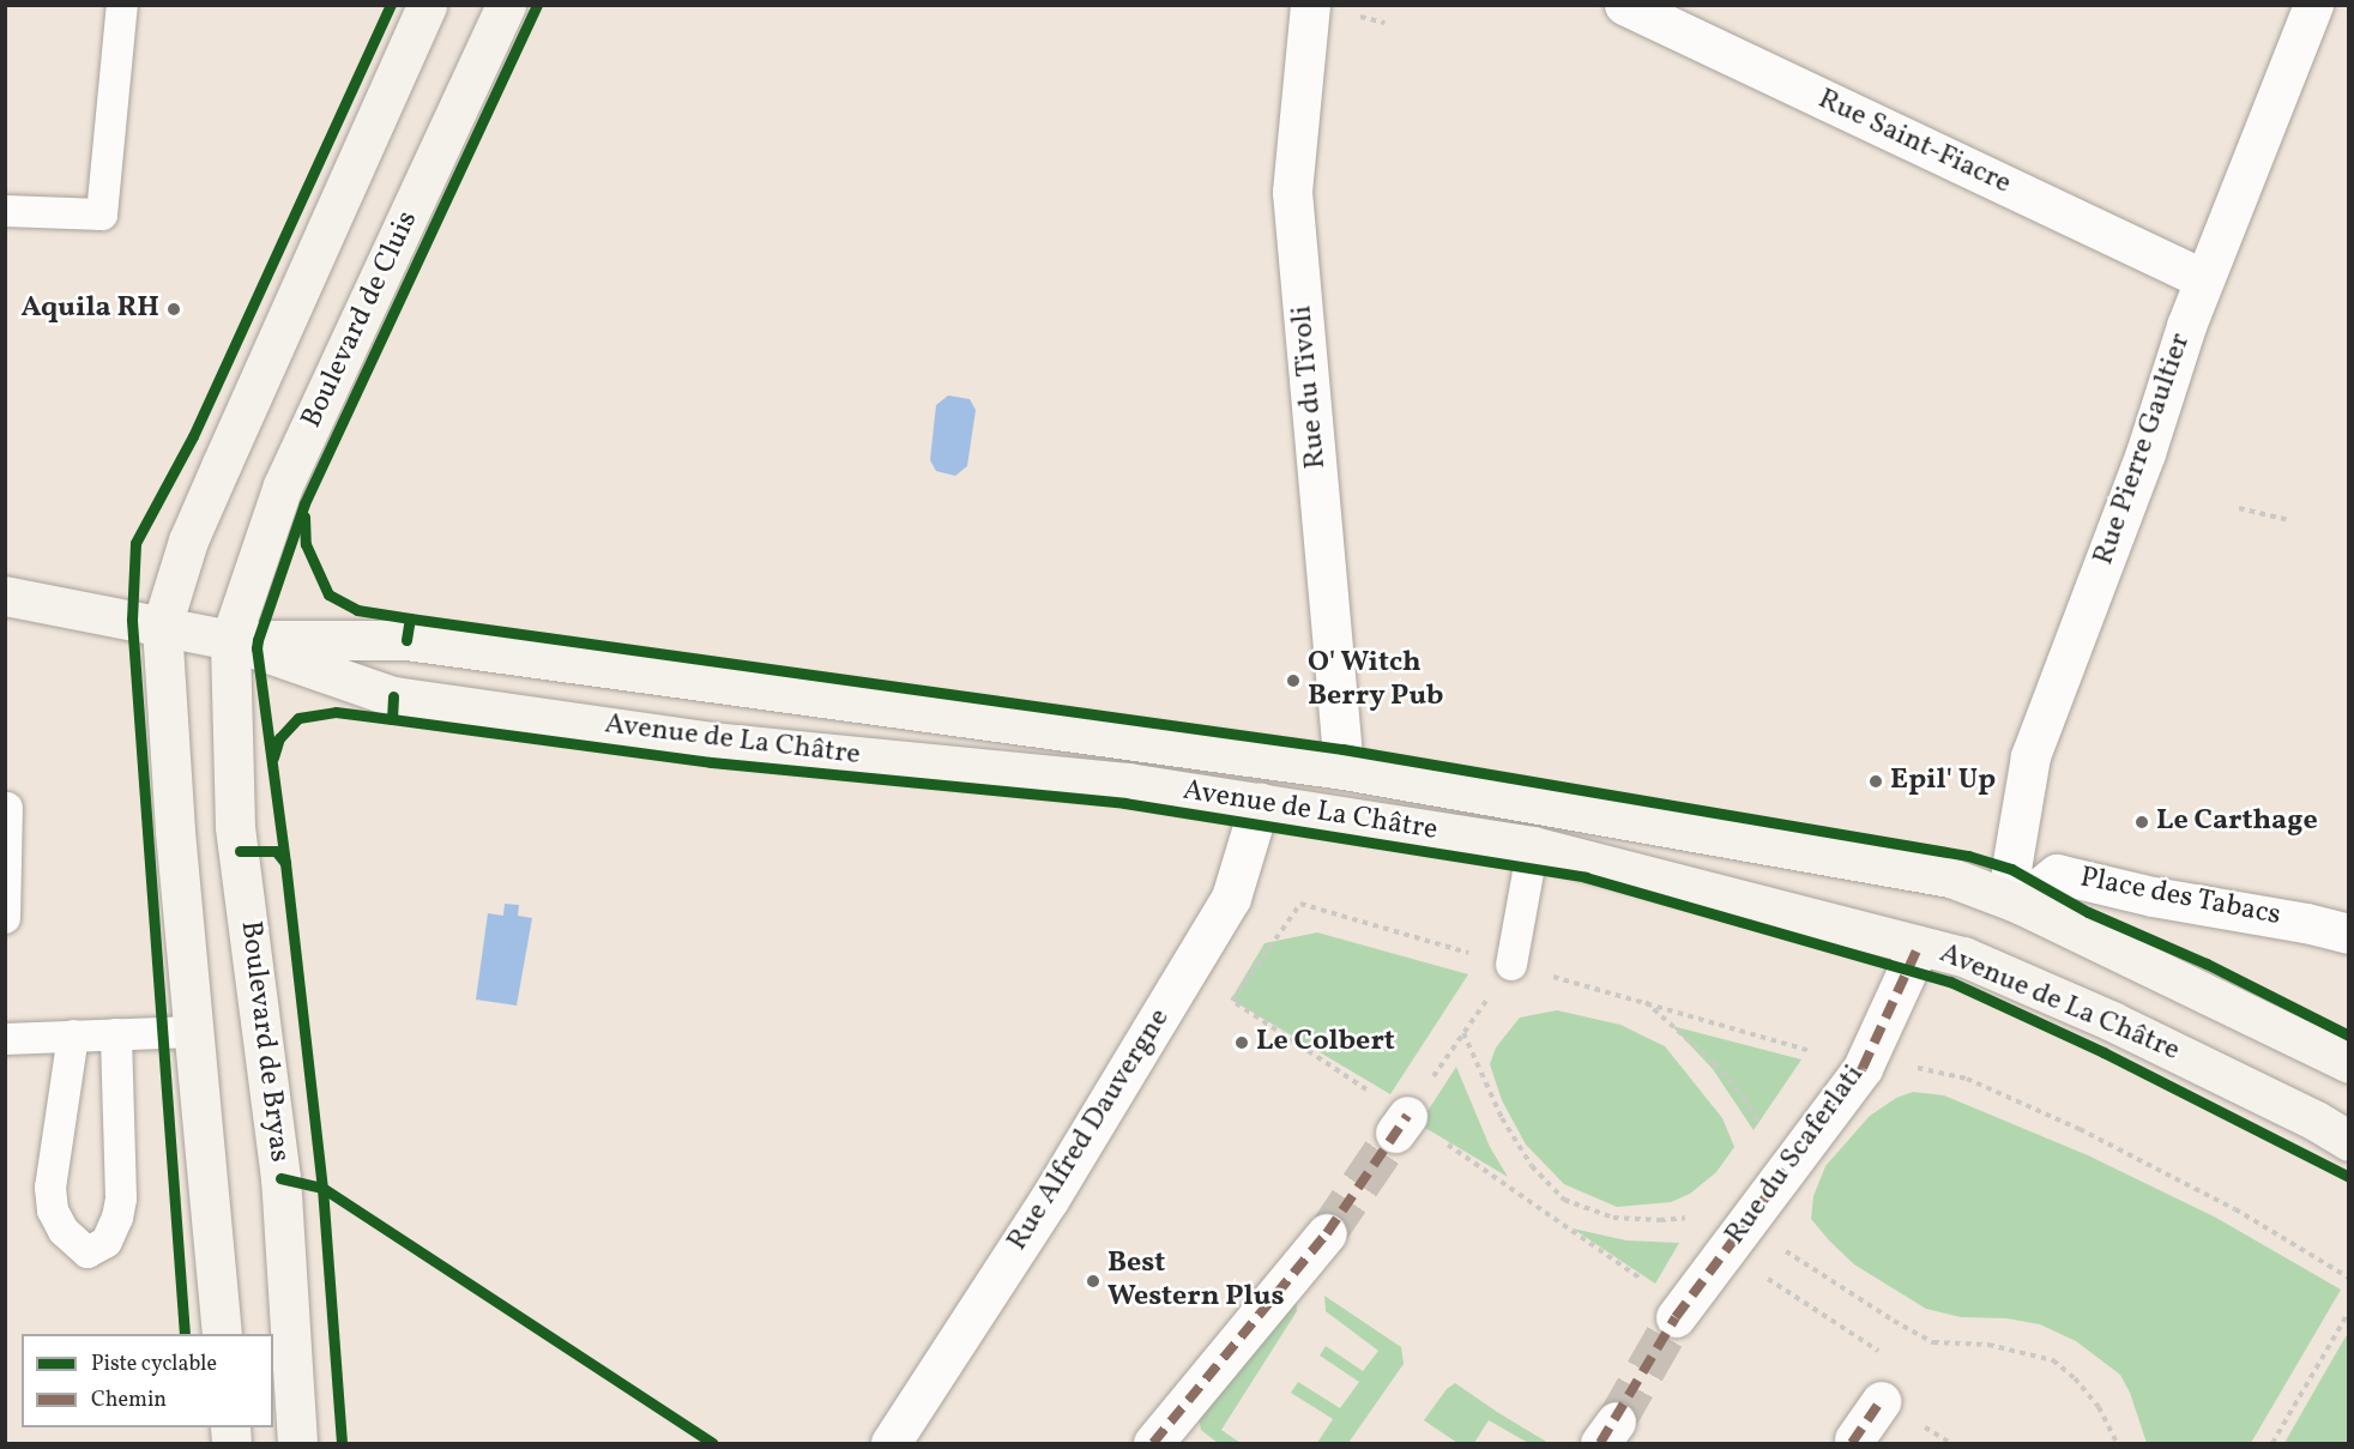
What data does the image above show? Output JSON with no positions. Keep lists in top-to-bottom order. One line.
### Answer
{"streets":{"main road":["Boulevard de Cluis","Avenue de La Châtre","Boulevard de Bryas"],"street":["Rue Saint-Fiacre","Rue du Tivoli","Rue Pierre Gaultier","Place des Tabacs","Rue Alfred Dauvergne","Rue du Scaferlati"]},"crossings":[["Rue Saint-Fiacre","Rue Pierre Gaultier"],["Boulevard de Cluis","Avenue de La Châtre"],["Boulevard de Cluis","Boulevard de Bryas"],["Rue du Tivoli","Avenue de La Châtre"],["Rue Pierre Gaultier","Avenue de La Châtre"],["Rue Pierre Gaultier","Place des Tabacs"],["Avenue de La Châtre","Place des Tabacs"],["Avenue de La Châtre","Boulevard de Bryas"],["Avenue de La Châtre","Rue Alfred Dauvergne"],["Avenue de La Châtre","Rue du Scaferlati"]],"places":["Aquila RH","O' Witch Berry Pub","Epil' Up","Le Carthage","Le Colbert","Best Western Plus"],"legend":["Piste cyclable","Chemin"]}
